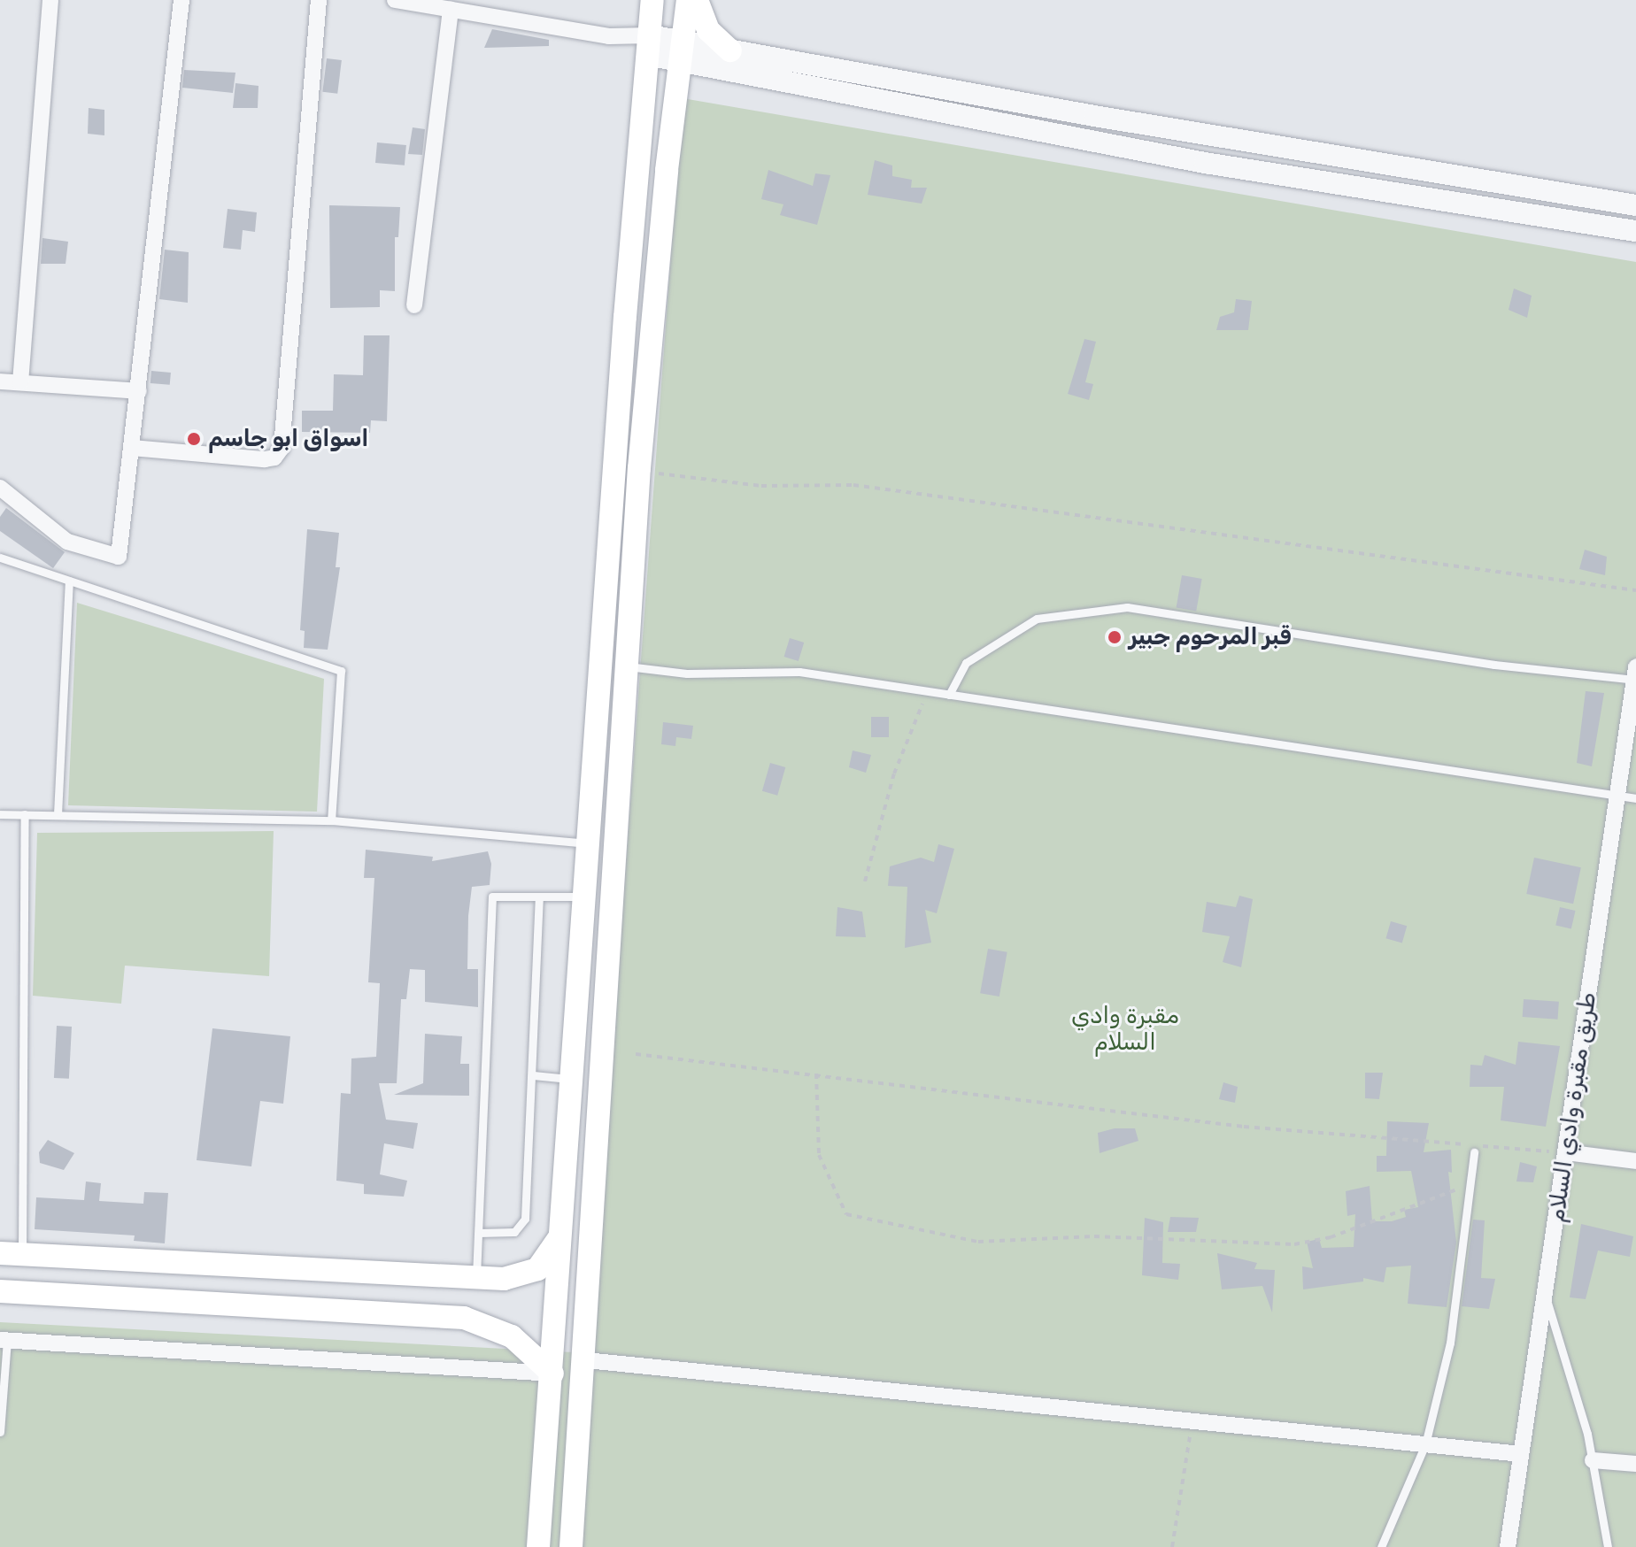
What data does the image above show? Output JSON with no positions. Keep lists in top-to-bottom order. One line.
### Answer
{"streets":{"street":["طريق مقبرة وادي السلام"]},"parks":["مقبرة وادي السلام"],"places":["اسواق ابو جاسم","قبر المرحوم جبير"]}
